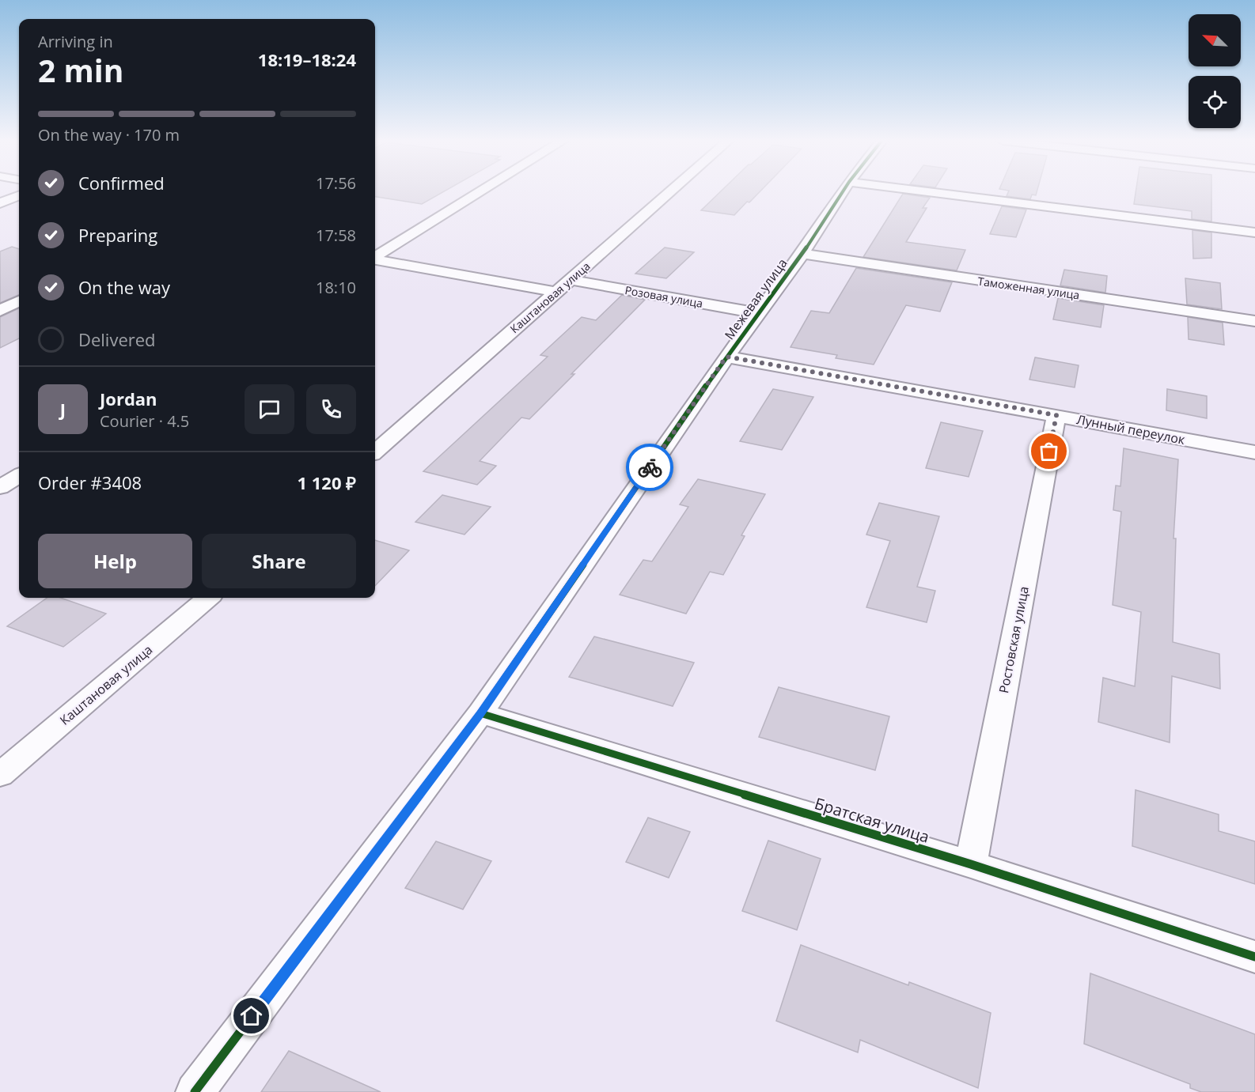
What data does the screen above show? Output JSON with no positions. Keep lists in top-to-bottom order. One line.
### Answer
{"streets":{"street":["Таможенная улица","Розовая улица","Каштановая улица","Межевая улица","Лунный переулок","Ростовская улица","Братская улица"]},"crossings":[["Таможенная улица","Межевая улица"],["Розовая улица","Каштановая улица"],["Розовая улица","Межевая улица"],["Межевая улица","Лунный переулок"],["Межевая улица","Братская улица"],["Лунный переулок","Ростовская улица"],["Ростовская улица","Братская улица"]],"north":"top left","page":{"heading":["2 min","Arriving in","18:19–18:24"],"panel":["Jordan","Courier · 4.5","Order #3408","1 120 ₽"],"bar":"On the way · 170 m","list":[["Confirmed","17:56"],["Preparing","17:58"],["On the way","18:10"],"Delivered"],"round":"J","buttons":["Help","Share"]}}
